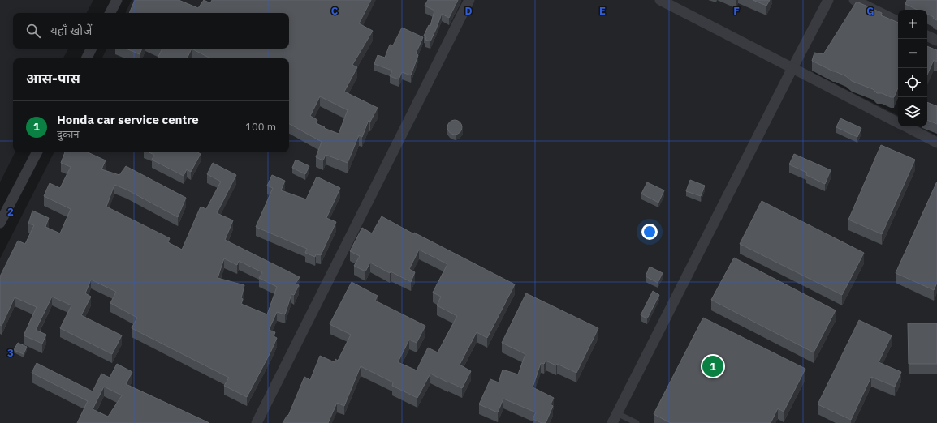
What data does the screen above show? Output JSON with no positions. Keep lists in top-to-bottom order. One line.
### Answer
{"page":{"map_buttons":["+","−"],"search":"यहाँ खोजें","heading":"आस-पास","list":[{"mark":"1","name":"Honda car service centre","note":"दुकान","value":"100 m"}],"pins":"1"},"grid":{"columns":["C","D","E","F","G"],"rows":["2","3"]}}
